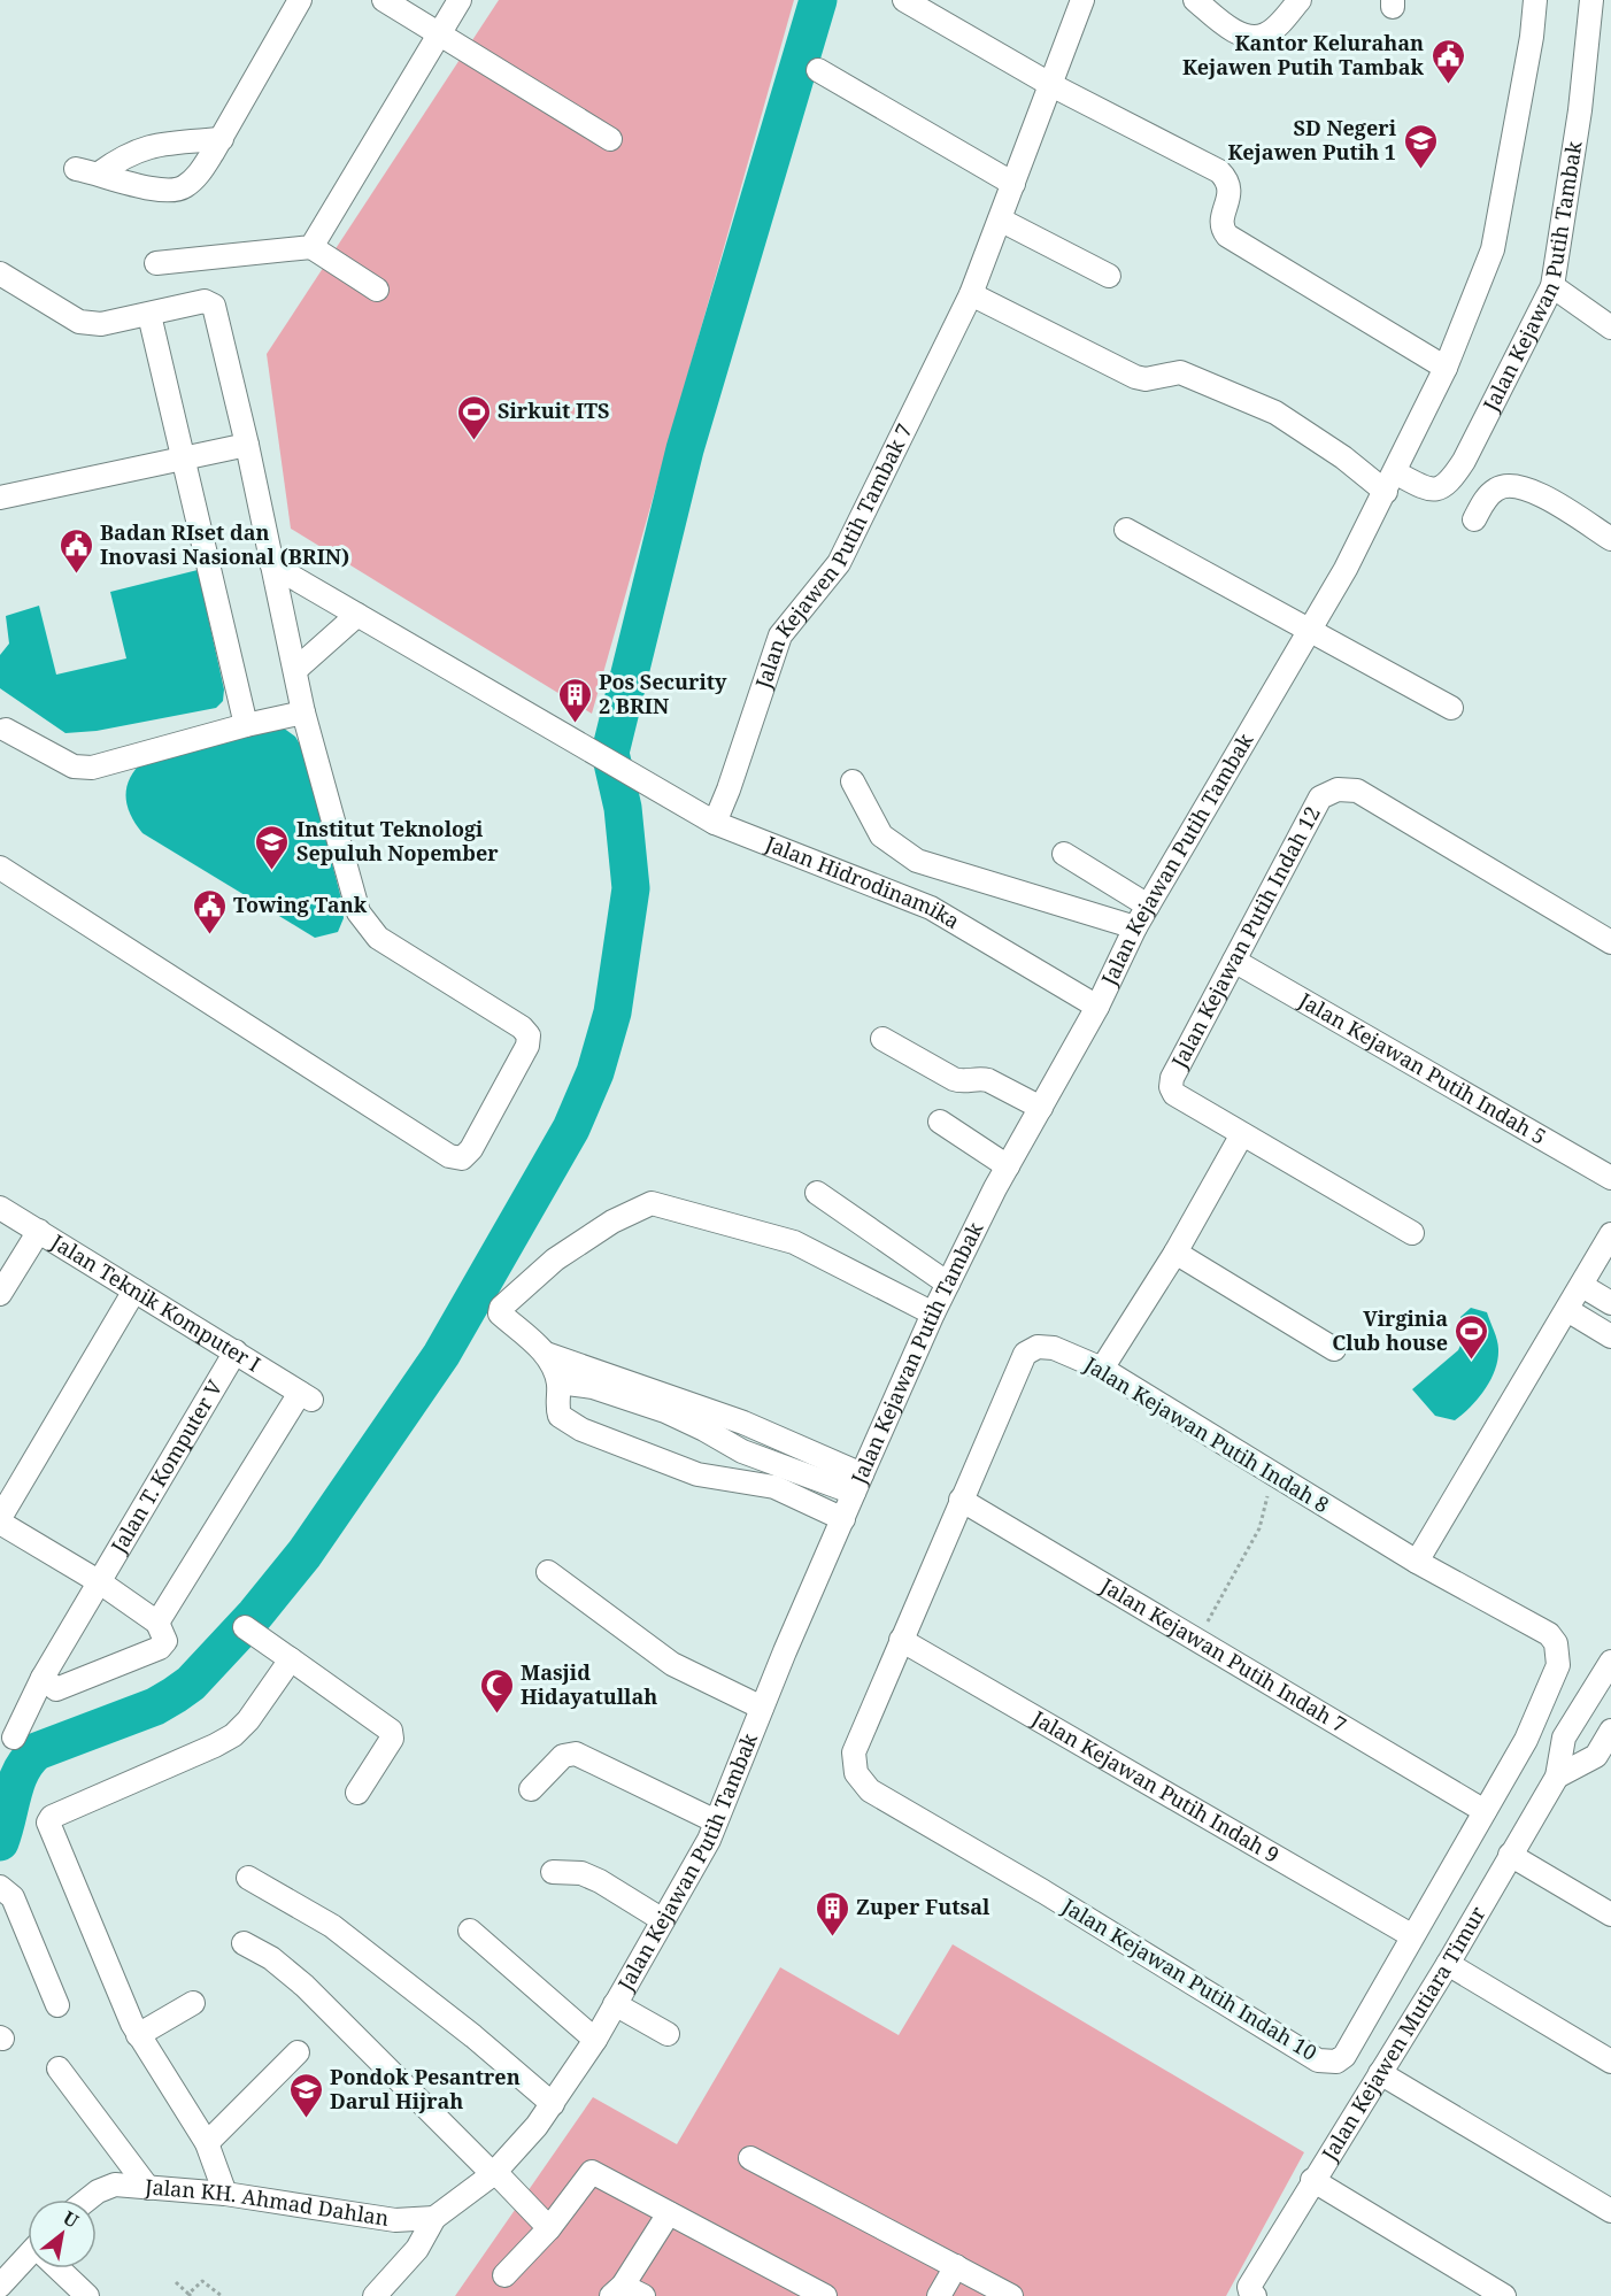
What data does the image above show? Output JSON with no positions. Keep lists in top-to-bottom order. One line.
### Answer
{"streets":{"street":["Jalan Kejawan Putih Tambak","Jalan Kejawen Putih Tambak 7","Jalan Hidrodinamika","Jalan Kejawan Putih Indah 12","Jalan Kejawan Putih Indah 5","Jalan Teknik Komputer I","Jalan Kejawan Putih Indah 8","Jalan T. Komputer V","Jalan Kejawan Putih Indah 7","Jalan Kejawan Putih Indah 9","Jalan Kejawan Putih Indah 10","Jalan Kejawen Mutiara Timur","Jalan KH. Ahmad Dahlan"]},"crossings":[["Jalan Kejawan Putih Tambak","Jalan Hidrodinamika"],["Jalan Kejawan Putih Tambak","Jalan KH. Ahmad Dahlan"],["Jalan Kejawen Putih Tambak 7","Jalan Hidrodinamika"],["Jalan Kejawan Putih Indah 12","Jalan Kejawan Putih Indah 5"],["Jalan Teknik Komputer I","Jalan T. Komputer V"],["Jalan Kejawan Putih Indah 8","Jalan Kejawan Putih Indah 7"],["Jalan Kejawan Putih Indah 8","Jalan Kejawan Putih Indah 9"],["Jalan Kejawan Putih Indah 8","Jalan Kejawan Putih Indah 10"],["Jalan Kejawan Putih Indah 7","Jalan Kejawan Putih Indah 10"],["Jalan Kejawan Putih Indah 9","Jalan Kejawan Putih Indah 10"]],"places":{"public building":["Kantor Kelurahan Kejawen Putih Tambak","Badan RIset dan Inovasi Nasional (BRIN)","Towing Tank"],"school or university":["SD Negeri Kejawen Putih 1","Institut Teknologi Sepuluh Nopember","Pondok Pesantren Darul Hijrah"],"sports":["Sirkuit ITS","Virginia Club house"],"building":["Pos Security 2 BRIN","Zuper Futsal"],"mosque":["Masjid Hidayatullah"]},"north":"top right"}
